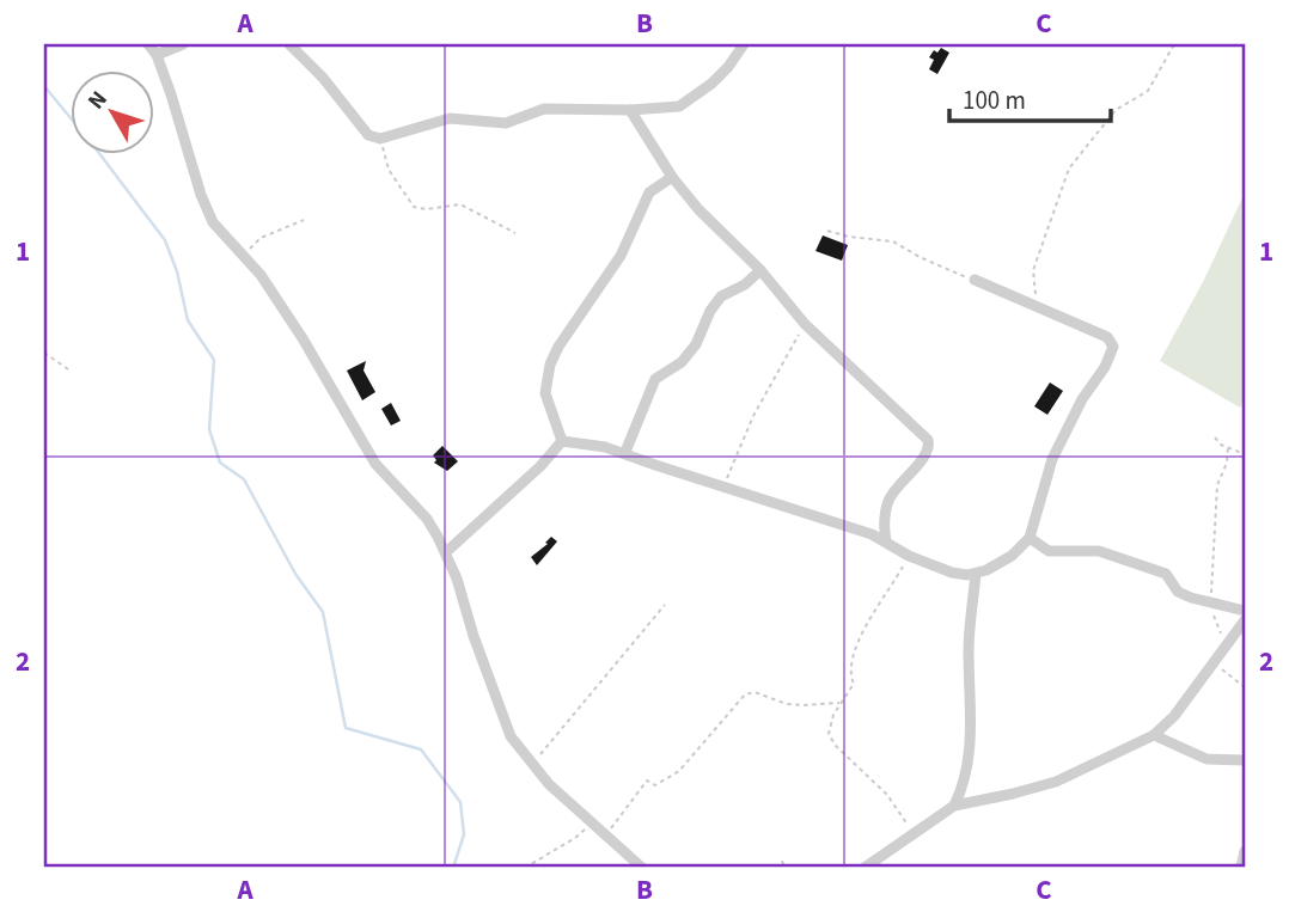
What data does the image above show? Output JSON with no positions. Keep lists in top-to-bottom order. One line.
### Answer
{"scale_bar":"100 m","north":"top left","grid":{"columns":["A","B","C"],"rows":["1","2"]}}
